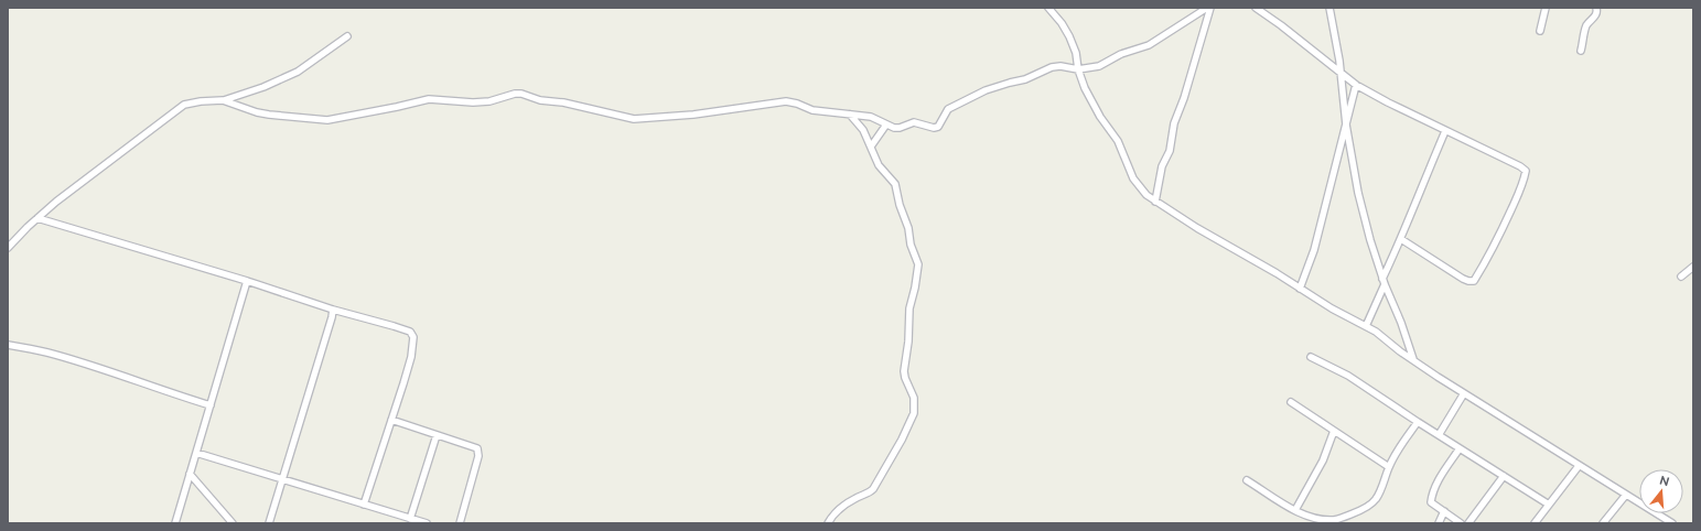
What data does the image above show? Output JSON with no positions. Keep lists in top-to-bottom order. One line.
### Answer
{"north":"top"}
